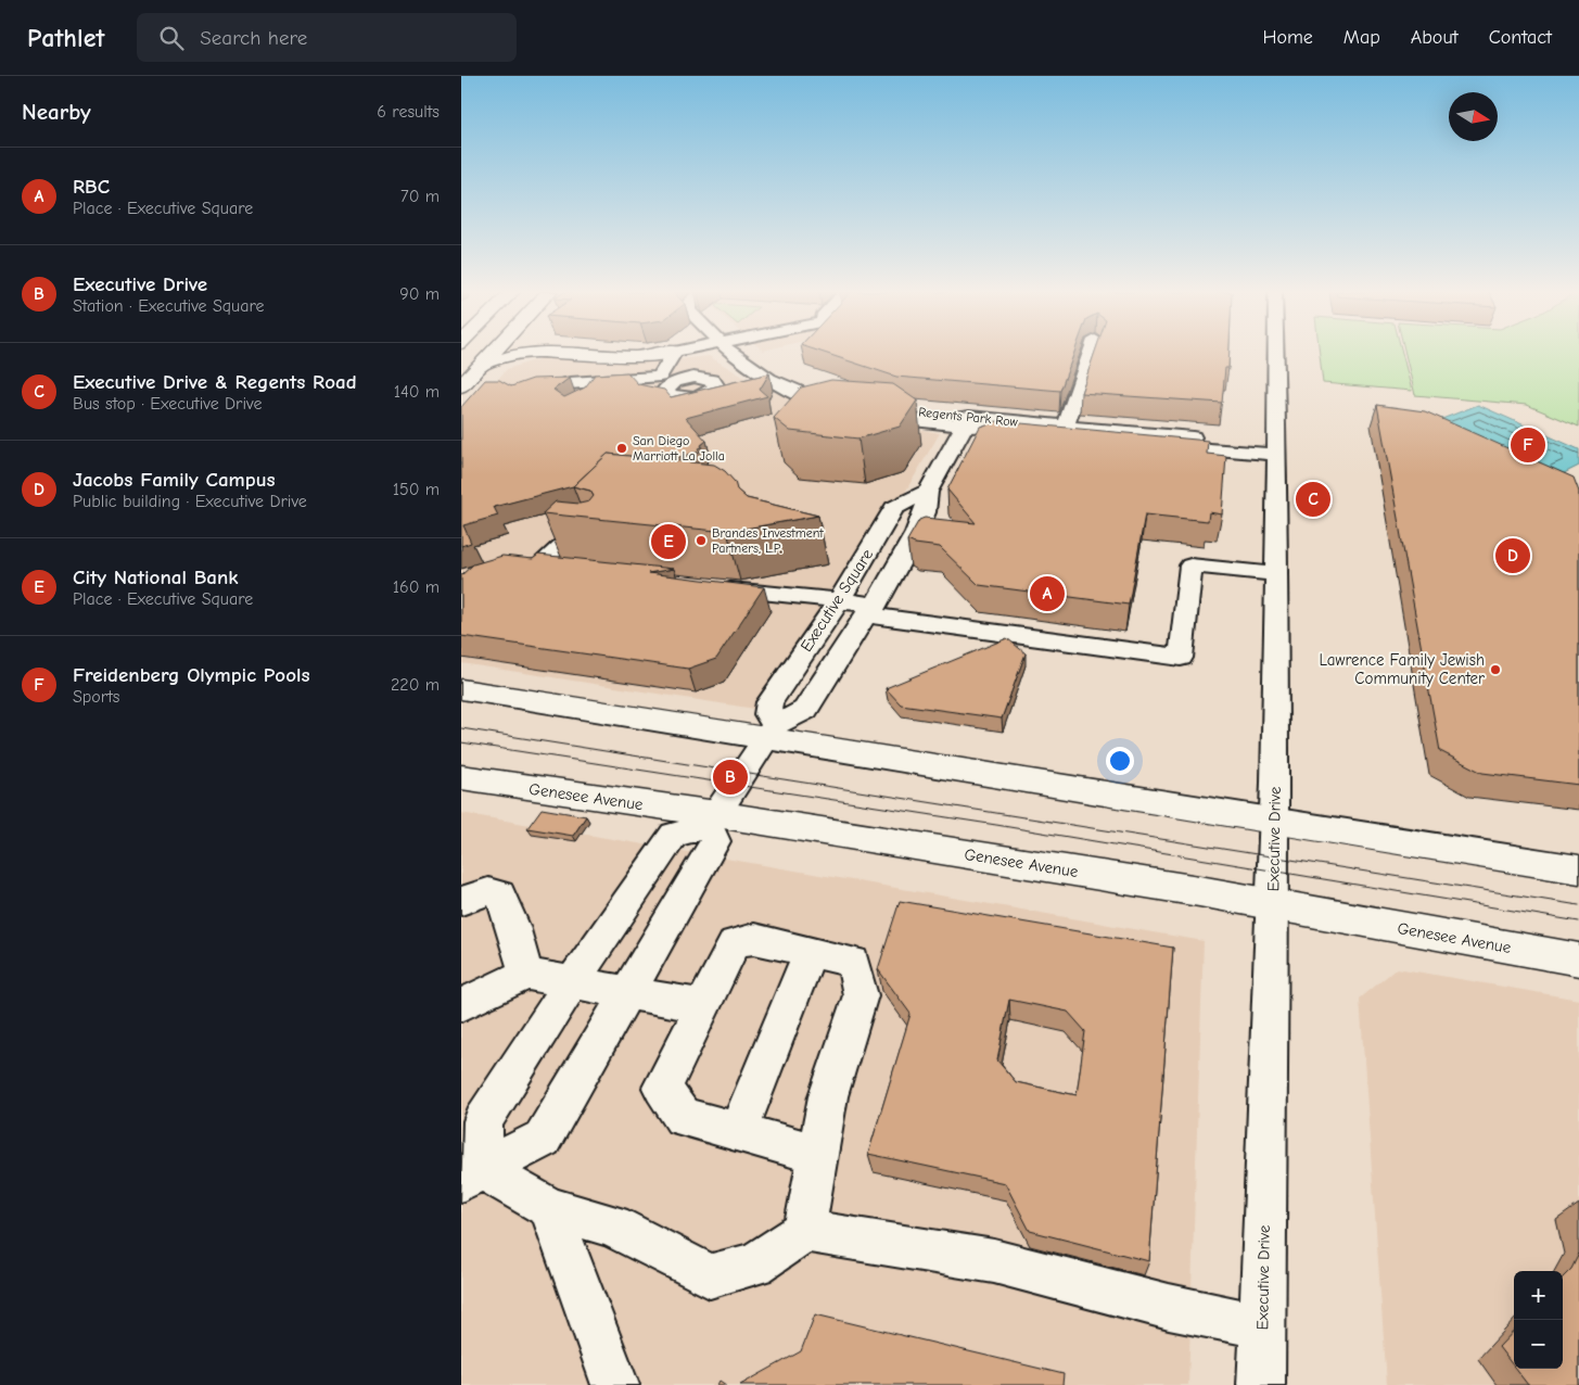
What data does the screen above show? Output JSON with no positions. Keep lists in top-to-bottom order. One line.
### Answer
{"streets":{"main road":["Genesee Avenue"],"street":["Regents Park Row","Executive Square","Executive Drive"]},"crossings":[["Regents Park Row","Executive Square"],["Regents Park Row","Executive Drive"],["Executive Square","Genesee Avenue"],["Genesee Avenue","Executive Drive"]],"places":["San Diego Marriott La Jolla","Brandes Investment Partners, L.P.","Lawrence Family Jewish Community Center"],"north":"right","page":{"header":"Pathlet","search":"Search here","nav":["Home","Map","About","Contact"],"heading":["Nearby","6 results"],"list":[{"mark":"A","name":"RBC","note":"Place · Executive Square","value":"70 m"},{"mark":"B","name":"Executive Drive","note":"Station · Executive Square","value":"90 m"},{"mark":"C","name":"Executive Drive & Regents Road","note":"Bus stop · Executive Drive","value":"140 m"},{"mark":"D","name":"Jacobs Family Campus","note":"Public building · Executive Drive","value":"150 m"},{"mark":"E","name":"City National Bank","note":"Place · Executive Square","value":"160 m"},{"mark":"F","name":"Freidenberg Olympic Pools","note":"Sports","value":"220 m"}],"pins":["F","C","E","D","A","B"],"map_buttons":["+","−"]}}
